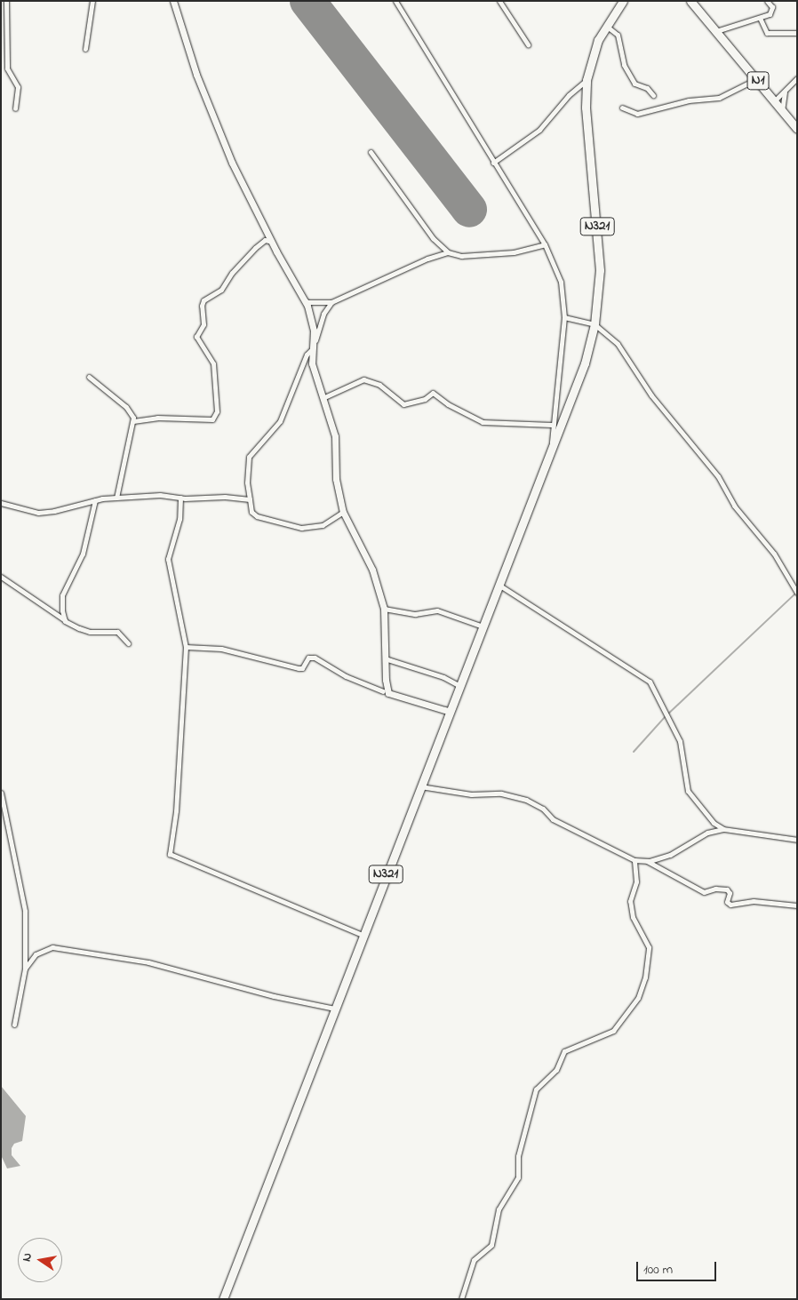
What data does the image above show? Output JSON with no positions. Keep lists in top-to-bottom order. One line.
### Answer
{"streets":{"main road":["N1","N321"]},"scale_bar":"100 m","north":"left"}
